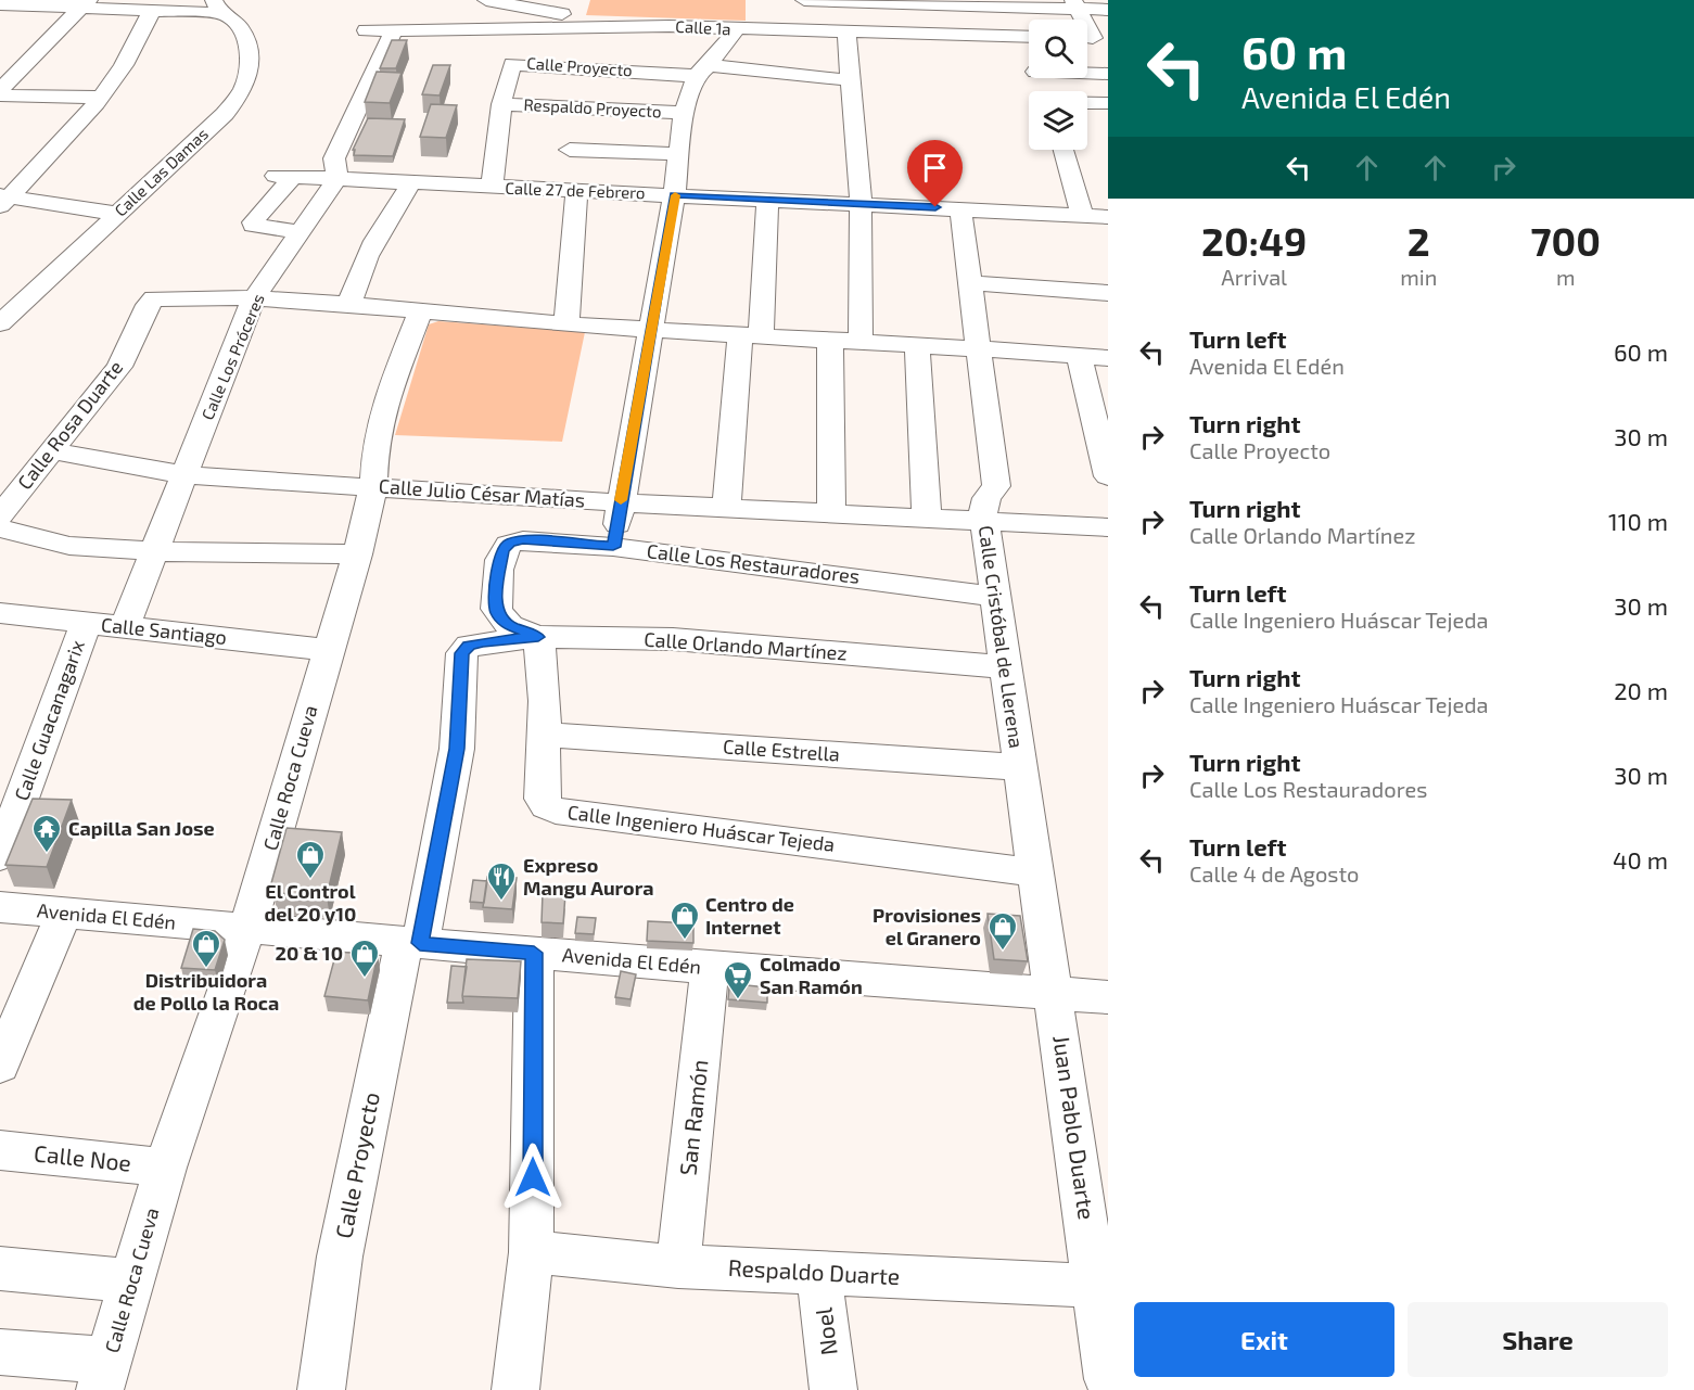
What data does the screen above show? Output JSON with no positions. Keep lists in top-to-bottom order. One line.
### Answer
{"streets":{"street":["Calle 1a","Calle Proyecto","Respaldo Proyecto","Calle Las Damas","Calle 27 de Febrero","Calle Los Próceres","Calle Rosa Duarte","Calle Julio César Matías","Calle Los Restauradores","Calle Santiago","Calle Cristóbal de Llerena","Calle Orlando Martínez","Calle Guacanagarix","Calle Estrella","Calle Roca Cueva","Calle Ingeniero Huáscar Tejeda","Avenida El Edén","San Ramón","Juan Pablo Duarte","Calle Noe","Respaldo Duarte","Noel"]},"crossings":[["Calle Proyecto","Respaldo Proyecto"],["Calle Proyecto","Calle 27 de Febrero"],["Calle Proyecto","Calle Orlando Martínez"],["Calle Proyecto","Avenida El Edén"],["Calle 27 de Febrero","Calle Los Próceres"],["Calle 27 de Febrero","Calle Cristóbal de Llerena"],["Calle Los Próceres","Calle Rosa Duarte"],["Calle Los Próceres","Calle Julio César Matías"],["Calle Los Próceres","Calle Santiago"],["Calle Rosa Duarte","Calle Julio César Matías"],["Calle Julio César Matías","Calle Cristóbal de Llerena"],["Calle Julio César Matías","Calle Roca Cueva"],["Calle Los Restauradores","Calle Cristóbal de Llerena"],["Calle Los Restauradores","Calle Orlando Martínez"],["Calle Los Restauradores","Calle Ingeniero Huáscar Tejeda"],["Calle Santiago","Calle Guacanagarix"],["Calle Santiago","Calle Roca Cueva"],["Calle Cristóbal de Llerena","Calle Orlando Martínez"],["Calle Cristóbal de Llerena","Calle Estrella"],["Calle Cristóbal de Llerena","Calle Ingeniero Huáscar Tejeda"],["Calle Cristóbal de Llerena","Avenida El Edén"],["Calle Cristóbal de Llerena","Juan Pablo Duarte"],["Calle Orlando Martínez","Calle Ingeniero Huáscar Tejeda"],["Calle Estrella","Calle Ingeniero Huáscar Tejeda"],["Calle Roca Cueva","Avenida El Edén"],["Calle Roca Cueva","Calle Noe"],["Avenida El Edén","San Ramón"],["Avenida El Edén","Juan Pablo Duarte"],["San Ramón","Respaldo Duarte"],["Juan Pablo Duarte","Respaldo Duarte"],["Respaldo Duarte","Noel"]],"places":{"temple":["Capilla San Jose"],"shop":["El Control del 20 y10","Centro de Internet","Provisiones el Granero","Distribuidora de Pollo la Roca","20 & 10"],"restaurant":["Expreso Mangu Aurora"],"supermarket":["Colmado San Ramón"]},"page":{"turn":["60 m","Avenida El Edén"],"eta":["20:49","Arrival","2","min","700","m"],"list":[{"name":"Turn left","note":"Avenida El Edén","value":"60 m"},{"name":"Turn right","note":"Calle Proyecto","value":"30 m"},{"name":"Turn right","note":"Calle Orlando Martínez","value":"110 m"},{"name":"Turn left","note":"Calle Ingeniero Huáscar Tejeda","value":"30 m"},{"name":"Turn right","note":"Calle Ingeniero Huáscar Tejeda","value":"20 m"},{"name":"Turn right","note":"Calle Los Restauradores","value":"30 m"},{"name":"Turn left","note":"Calle 4 de Agosto","value":"40 m"}],"buttons":["Exit","Share"]}}
